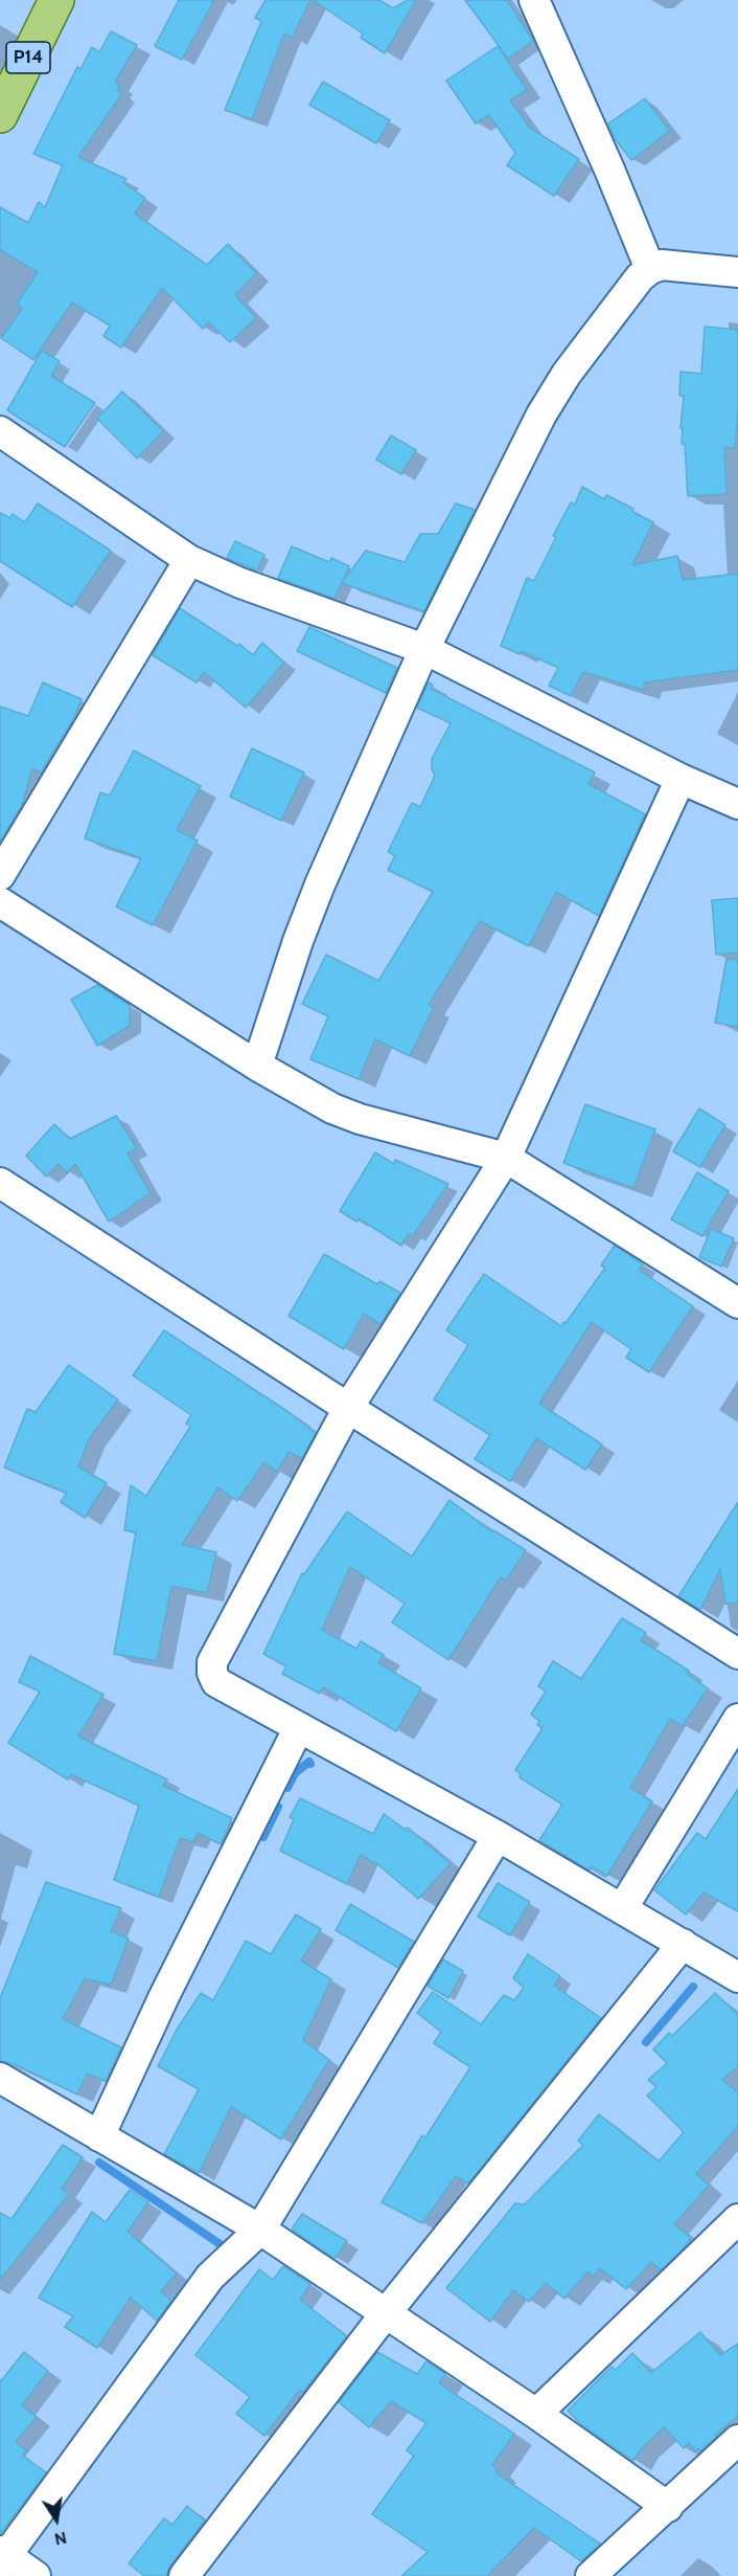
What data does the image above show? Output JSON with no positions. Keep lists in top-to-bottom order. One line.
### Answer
{"streets":{"main road":["P14"]},"north":"bottom"}
